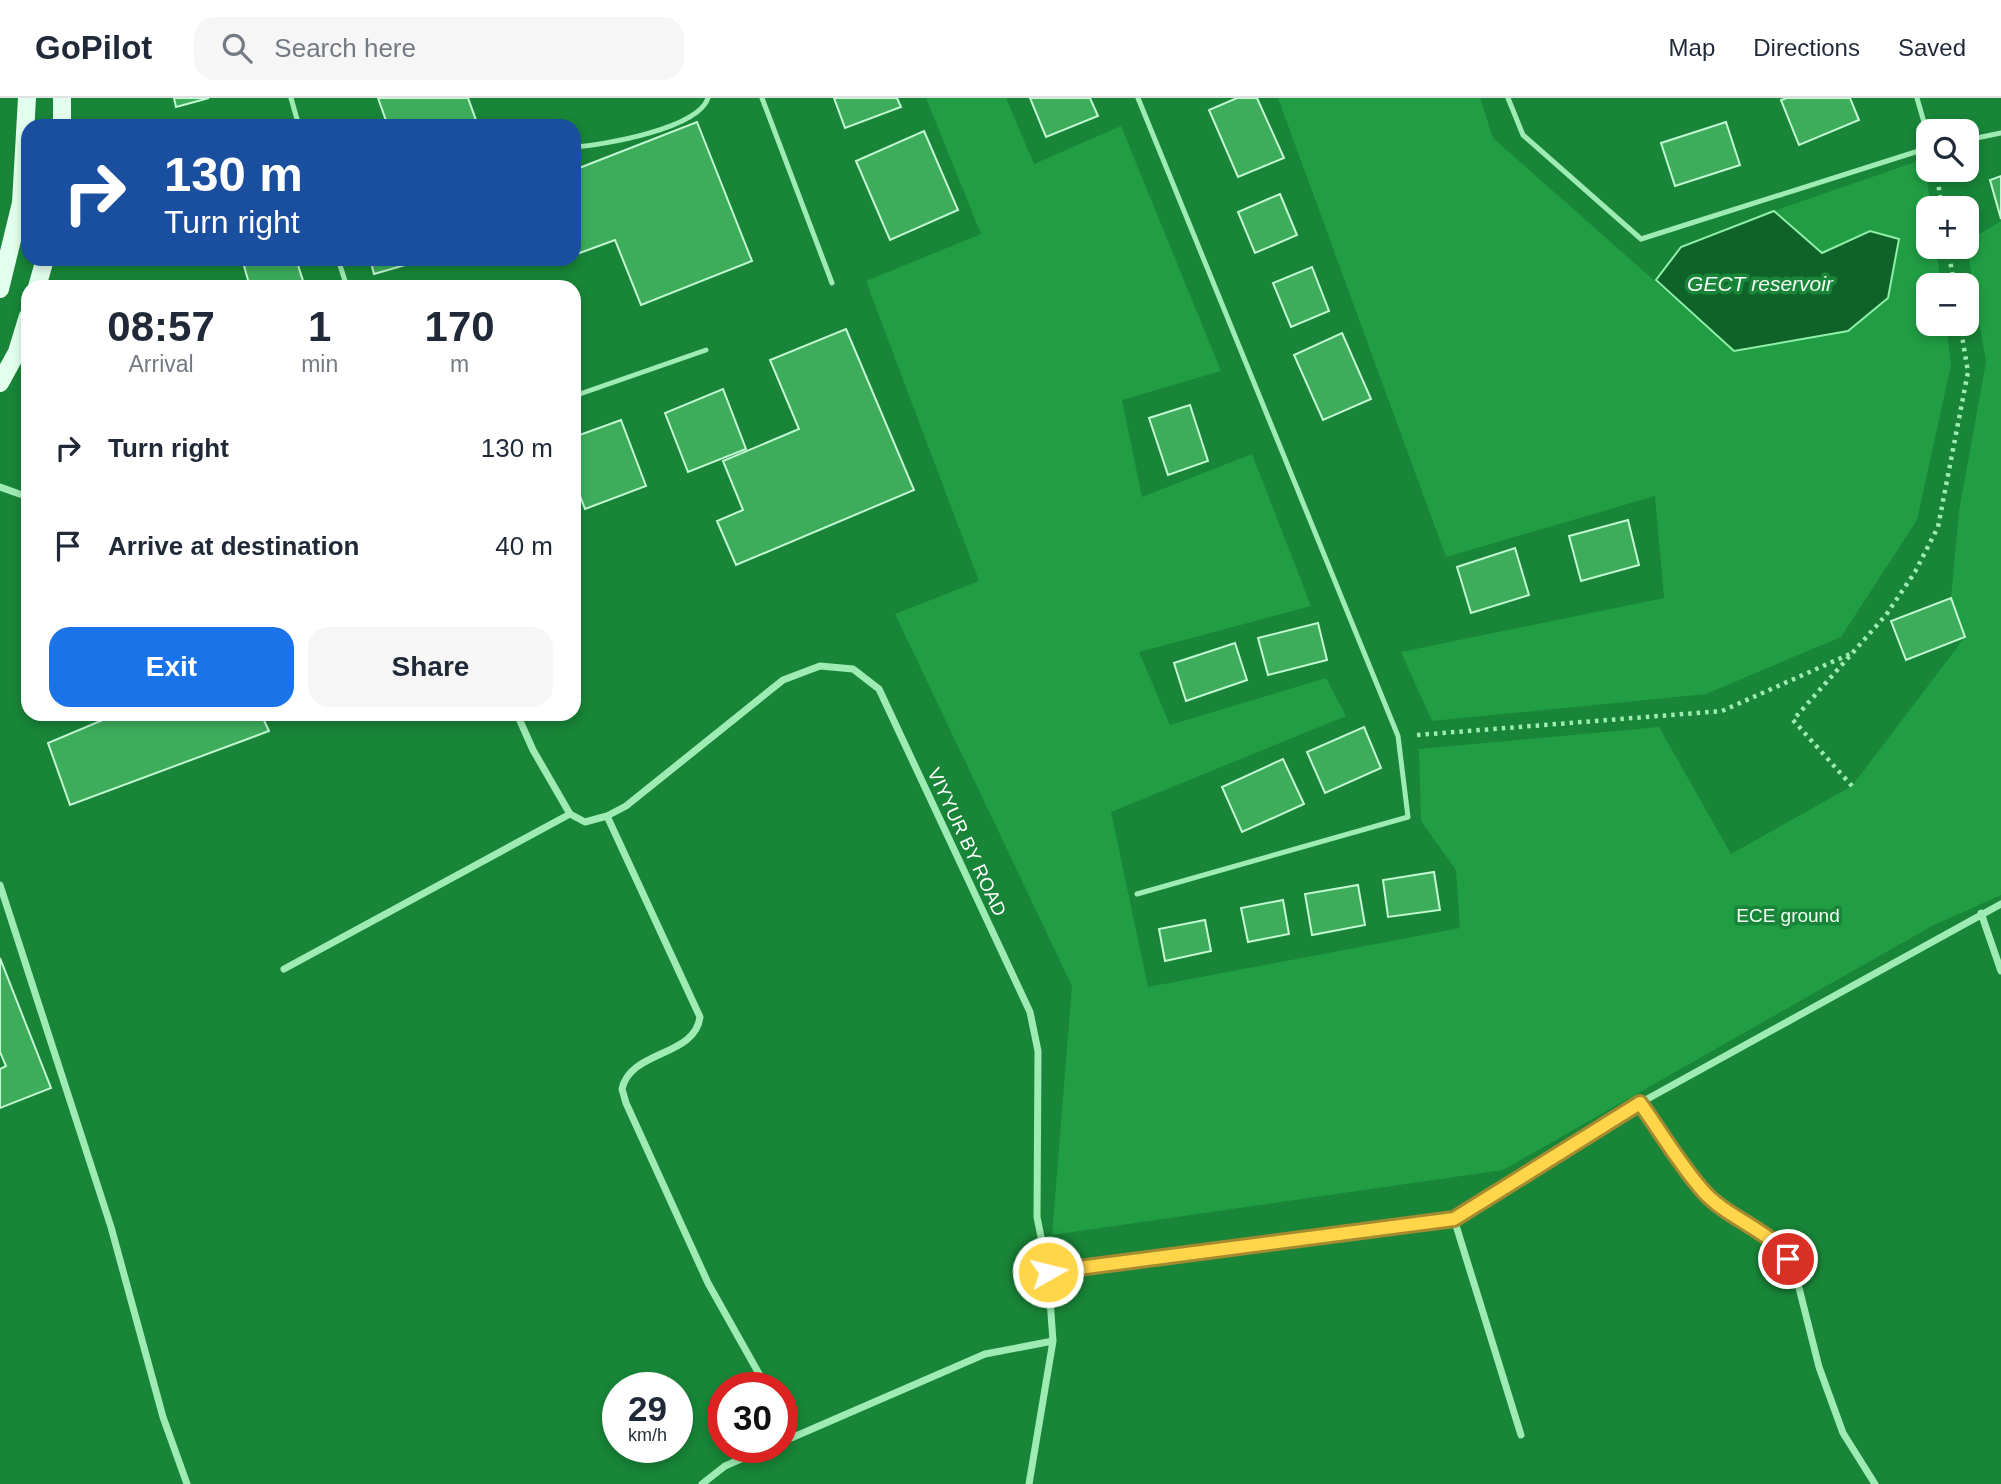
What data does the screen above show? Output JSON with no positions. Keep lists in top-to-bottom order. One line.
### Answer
{"streets":{"street":["VIYYUR BY ROAD"]},"water":["GECT reservoir"],"parks":["ECE ground"],"page":{"header":"GoPilot","search":"Search here","nav":["Map","Directions","Saved"],"map_buttons":["+","−"],"turn":["130 m","Turn right"],"eta":["08:57","Arrival","1","min","170","m"],"list":[{"name":"Turn right","value":"130 m"},{"name":"Arrive at destination","value":"40 m"}],"buttons":["Exit","Share"],"speed":"29 km/h","limit":"30"}}
